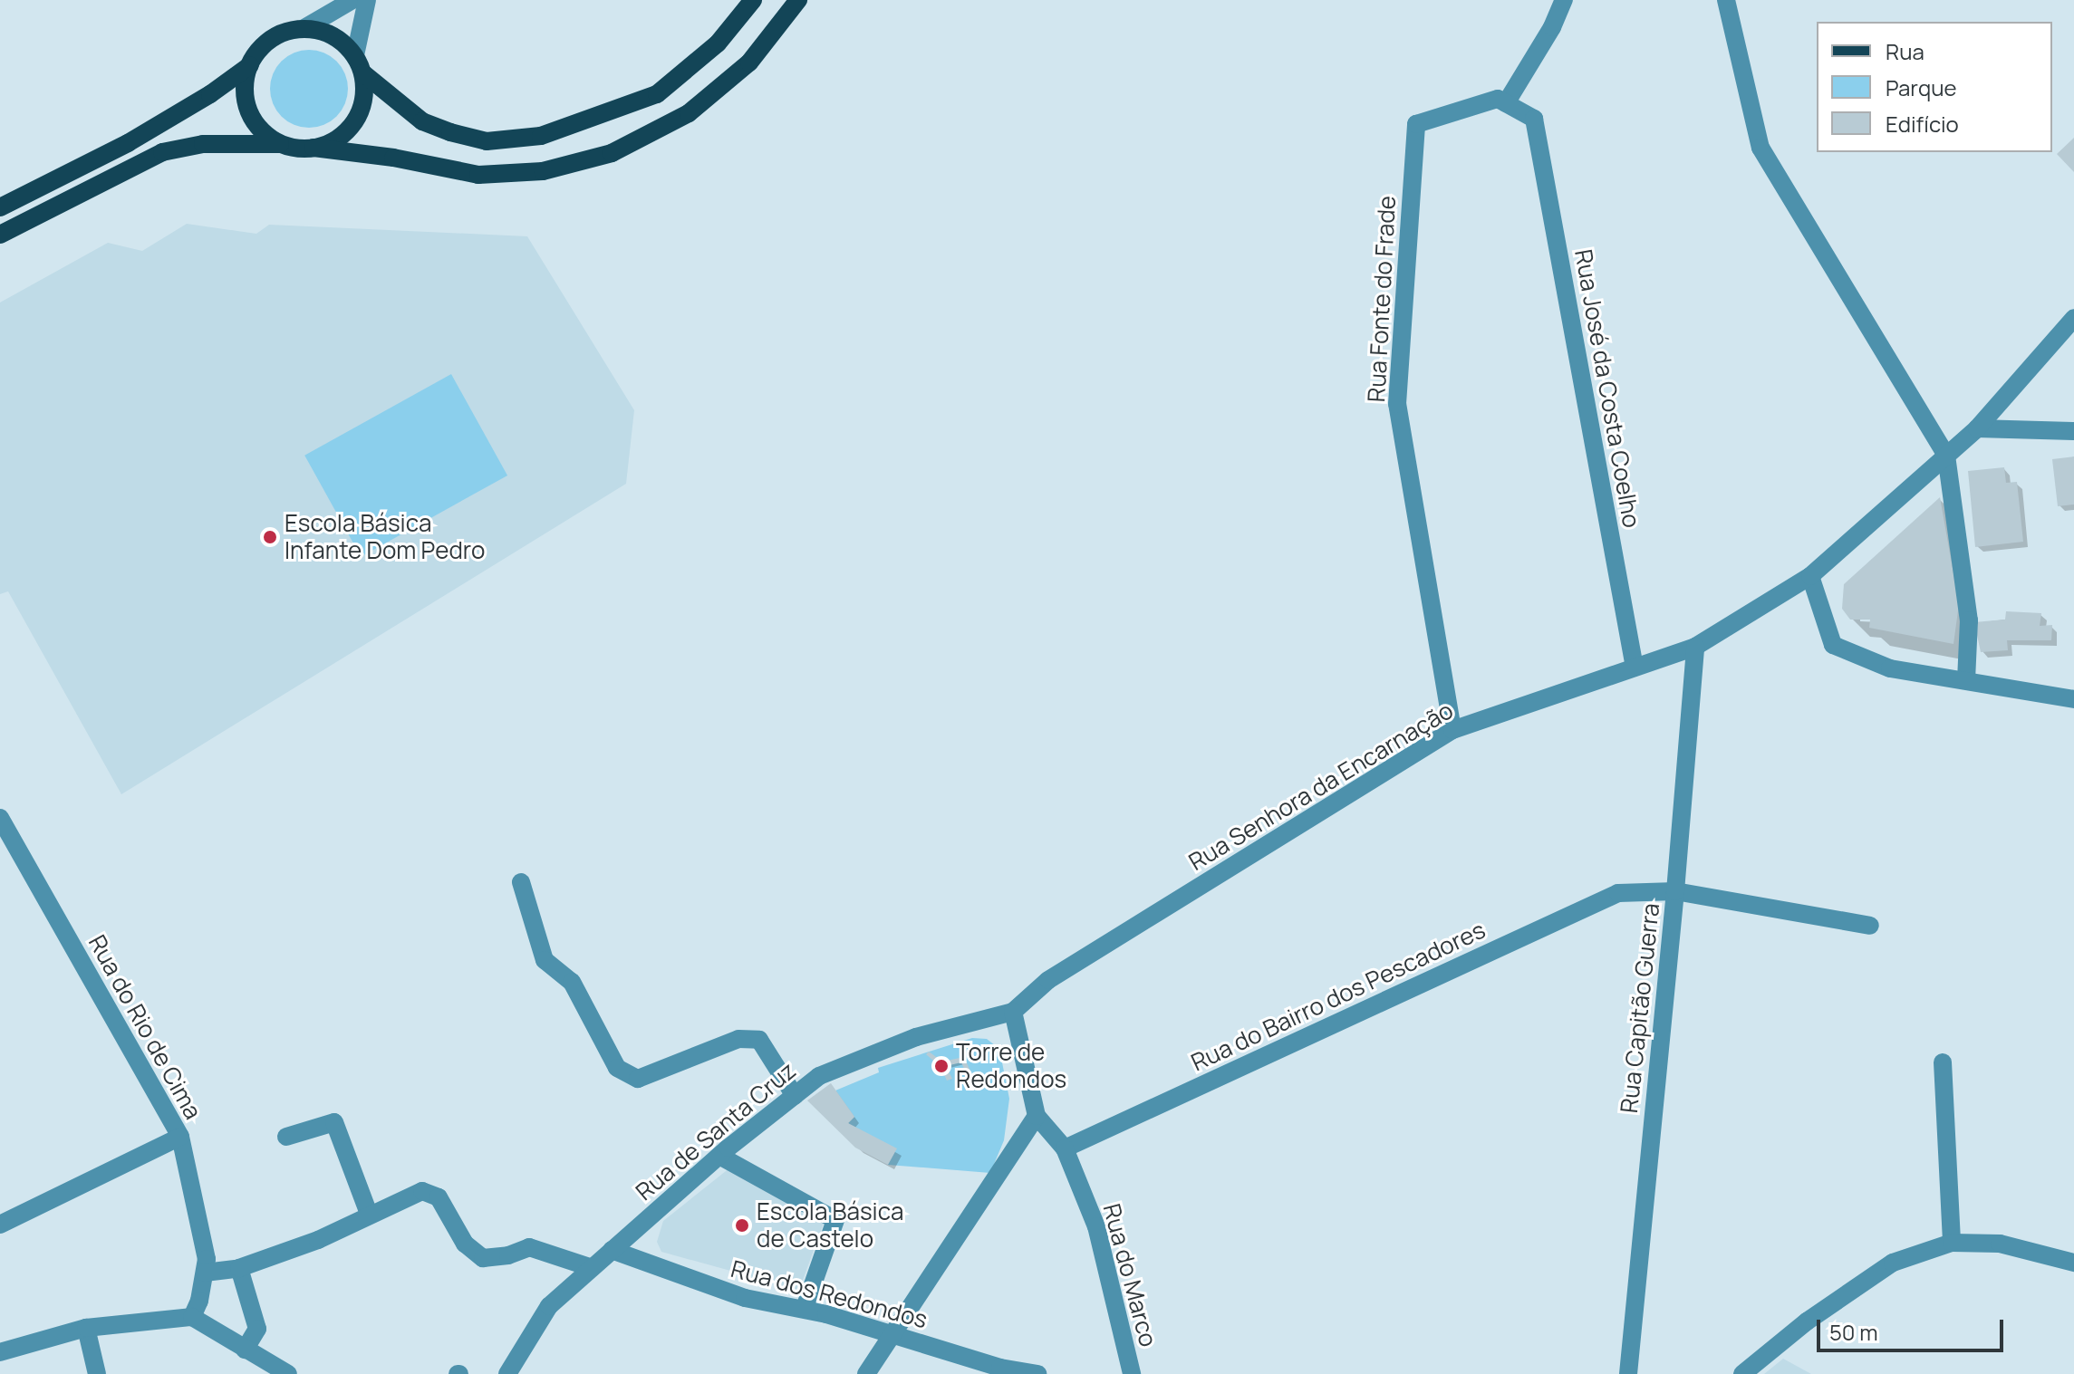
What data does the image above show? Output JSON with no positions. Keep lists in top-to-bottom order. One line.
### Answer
{"streets":{"street":["Rua Fonte do Frade","Rua José da Costa Coelho","Rua Senhora da Encarnação","Rua do Bairro dos Pescadores","Rua Capitão Guerra","Rua do Rio de Cima","Rua de Santa Cruz","Rua do Marco","Rua dos Redondos"]},"crossings":[["Rua Fonte do Frade","Rua José da Costa Coelho"],["Rua Fonte do Frade","Rua Senhora da Encarnação"],["Rua José da Costa Coelho","Rua Senhora da Encarnação"],["Rua Senhora da Encarnação","Rua Capitão Guerra"],["Rua Senhora da Encarnação","Rua de Santa Cruz"],["Rua do Bairro dos Pescadores","Rua Capitão Guerra"],["Rua do Bairro dos Pescadores","Rua do Marco"],["Rua de Santa Cruz","Rua dos Redondos"]],"places":["Escola Básica Infante Dom Pedro","Torre de Redondos","Escola Básica de Castelo"],"legend":["Rua","Parque","Edifício"],"scale_bar":"50 m"}
